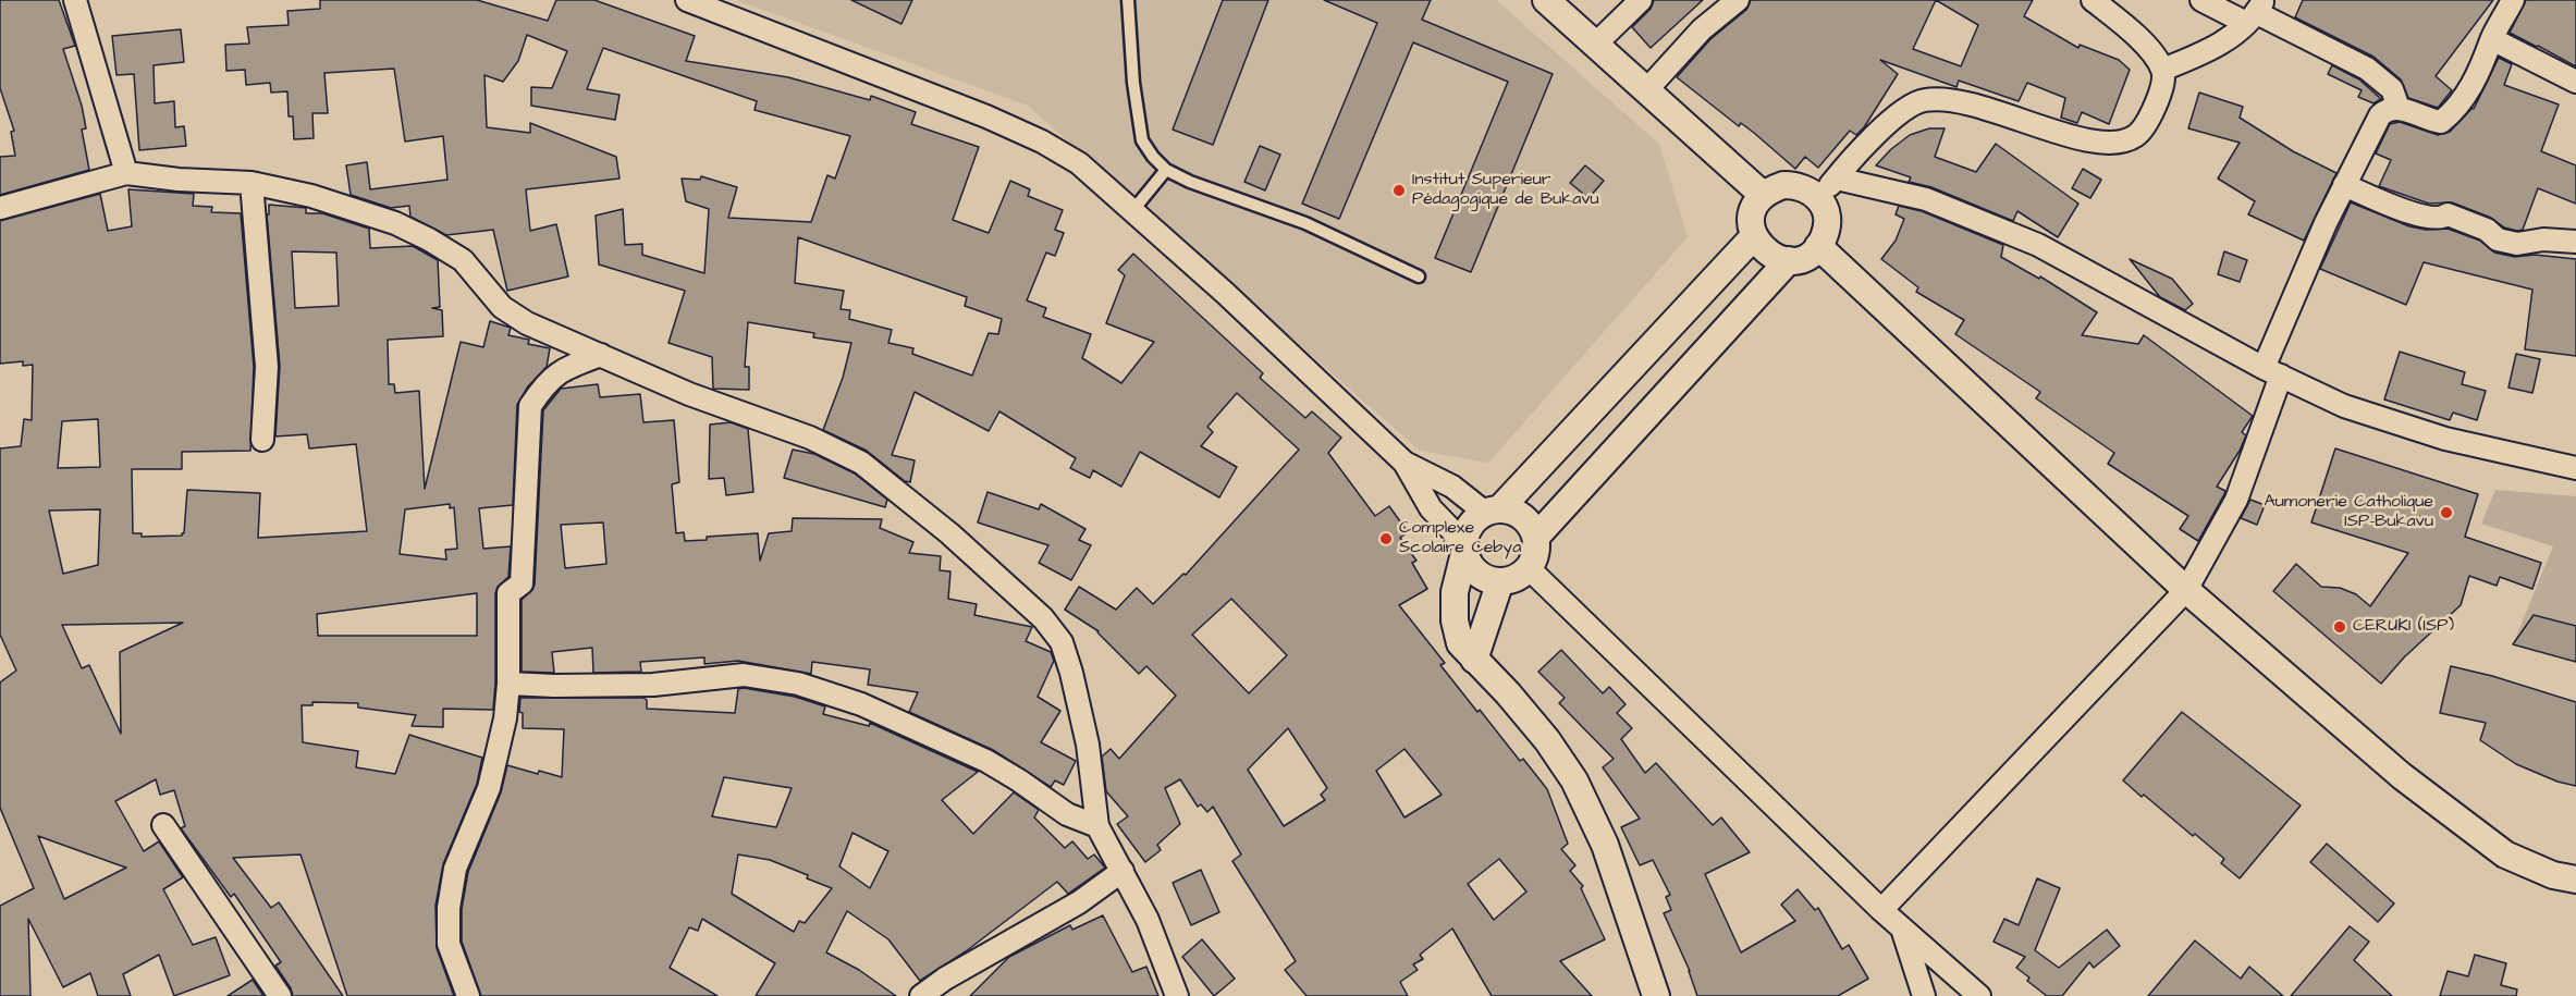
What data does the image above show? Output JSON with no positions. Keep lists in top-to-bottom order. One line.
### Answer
{"places":["Institut Superieur Pédagogique de Bukavu","Aumonerie Catholique ISP-Bukavu","Complexe Scolaire Cebya","CERUKI (ISP)"]}
